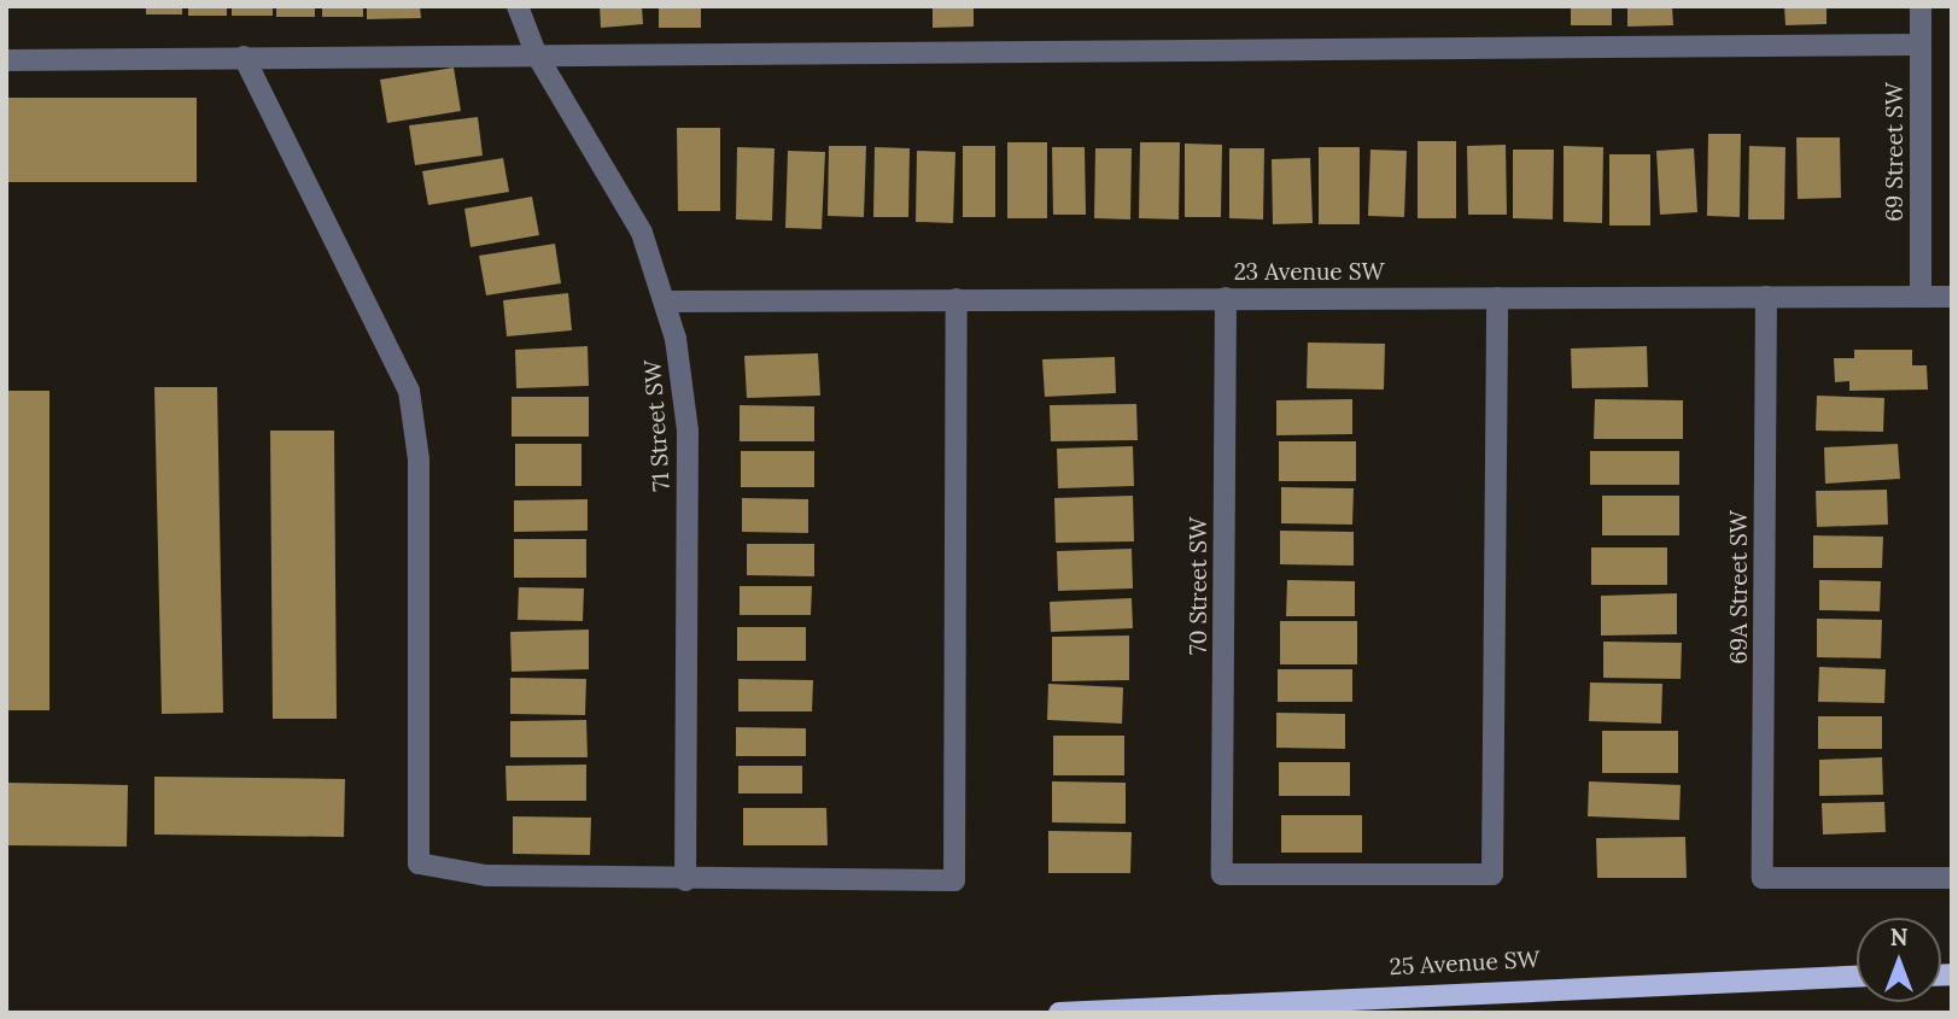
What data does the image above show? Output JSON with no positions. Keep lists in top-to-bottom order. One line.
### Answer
{"streets":{"main road":["25 Avenue SW"],"street":["69 Street SW","23 Avenue SW","71 Street SW","70 Street SW","69A Street SW"]},"crossings":[["69 Street SW","23 Avenue SW"],["23 Avenue SW","71 Street SW"],["23 Avenue SW","70 Street SW"],["23 Avenue SW","69A Street SW"]],"north":"top"}
